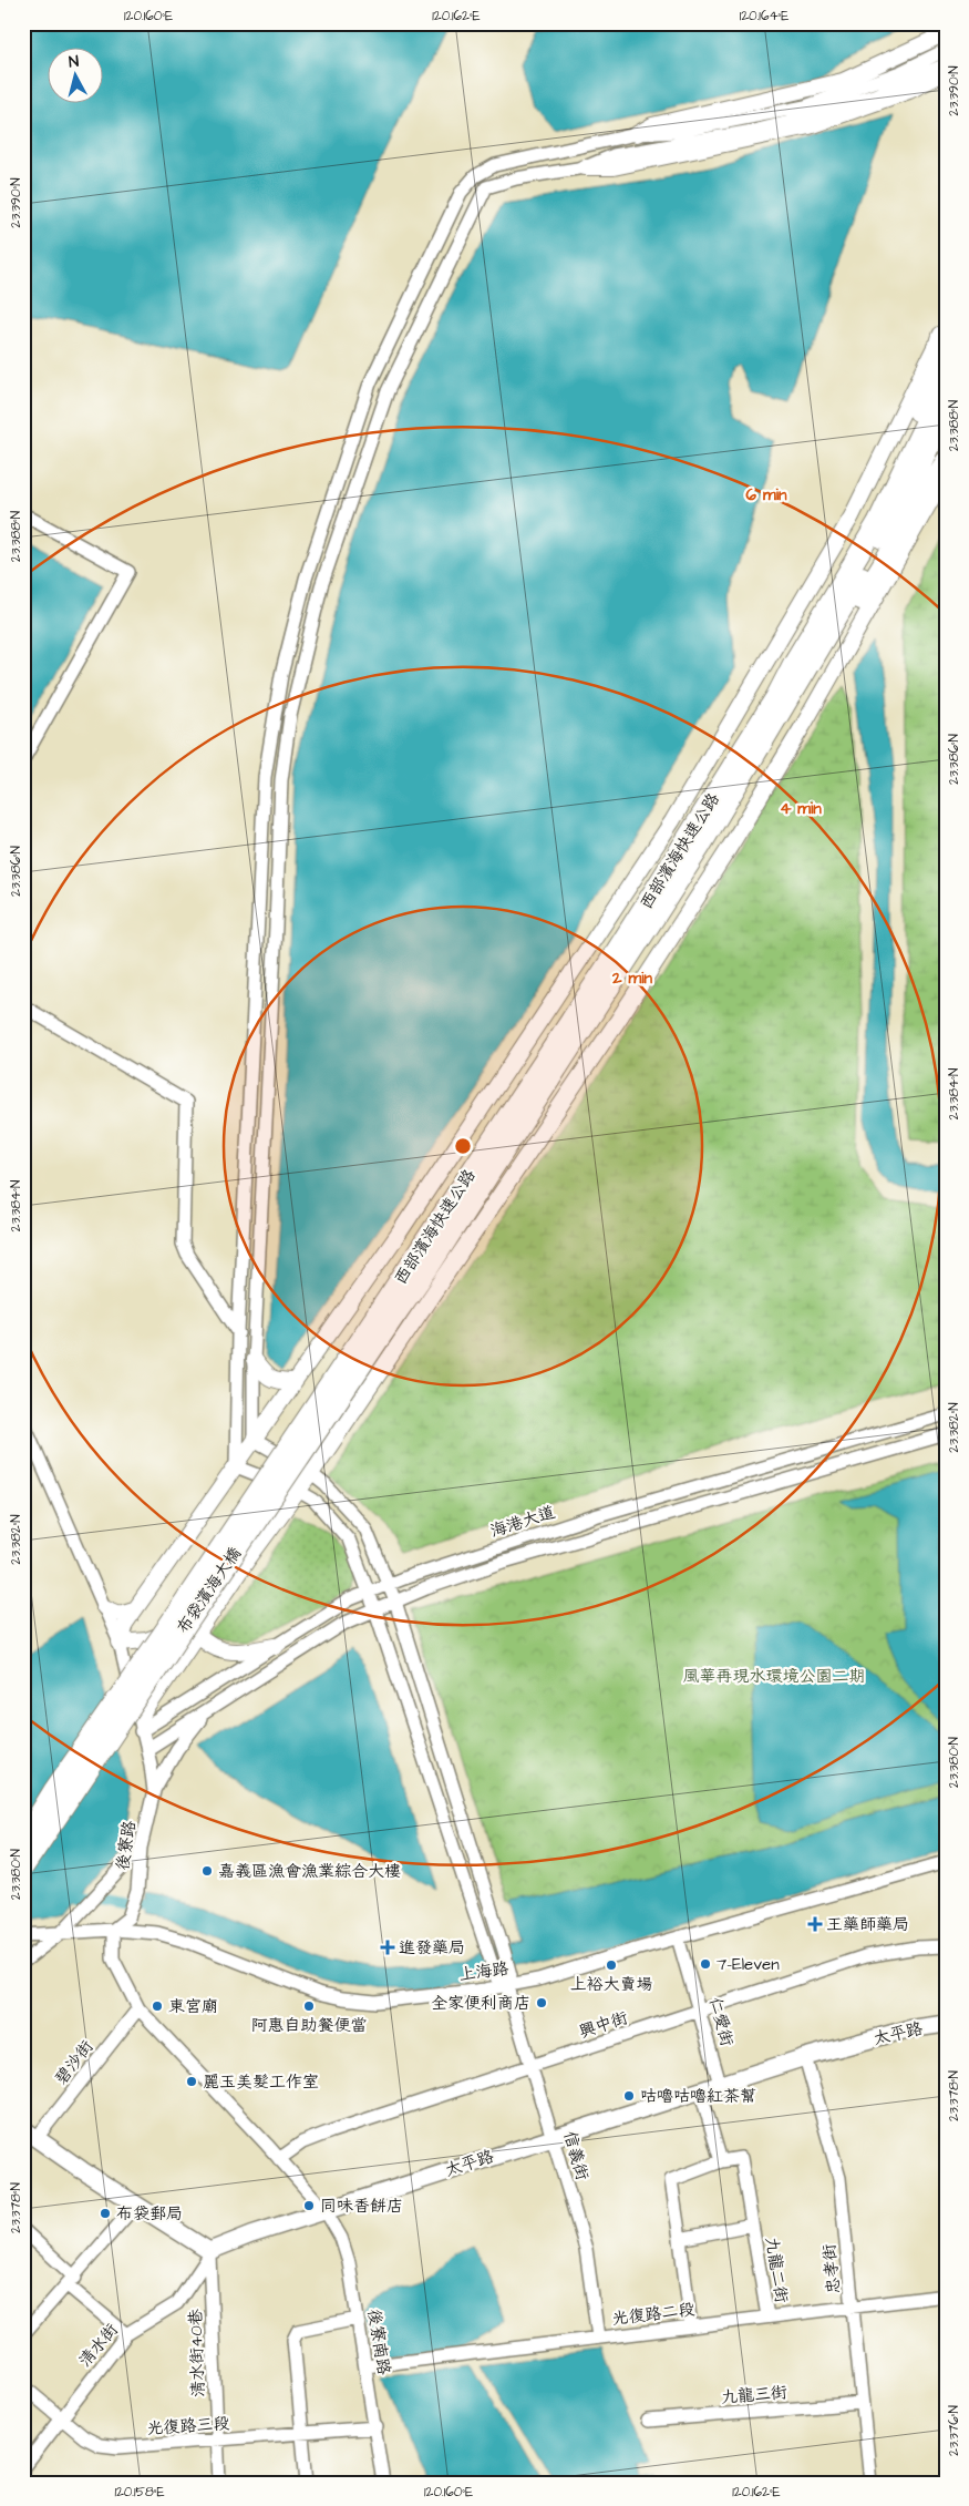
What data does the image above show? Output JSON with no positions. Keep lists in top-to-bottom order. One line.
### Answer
{"streets":{"highway":["西部濱海快速公路","布袋濱海大橋"],"main road":["太平路"],"street":["海港大道","後寮路","上海路","仁愛街","興中街","碧沙街","信義街","忠孝街","九龍二街","光復路二段","後寮南路","清水街","清水街40巷","九龍三街","光復路三段"]},"crossings":[["西部濱海快速公路","布袋濱海大橋"],["海港大道","後寮路"],["海港大道","信義街"],["後寮路","上海路"],["上海路","仁愛街"],["上海路","信義街"],["仁愛街","興中街"],["仁愛街","太平路"],["興中街","信義街"],["太平路","碧沙街"],["太平路","信義街"],["太平路","忠孝街"],["太平路","後寮南路"],["信義街","光復路二段"],["忠孝街","光復路二段"],["忠孝街","九龍三街"],["九龍二街","光復路二段"],["光復路二段","後寮南路"],["後寮南路","光復路三段"],["清水街","清水街40巷"],["清水街","光復路三段"],["清水街40巷","光復路三段"]],"parks":["風華再現水環境公園二期"],"places":{"other":["嘉義區漁會漁業綜合大樓","7-Eleven","上裕大賣場","全家便利商店","東宮廟","阿惠自助餐便當","麗玉美髮工作室","咕嚕咕嚕紅茶幫","同味香餅店","布袋郵局"],"health":["王藥師藥局","進發藥局"]},"north":"top","coordinates":["120.160°E","120.162°E","120.164°E","23.390°N","23.388°N","23.386°N","23.384°N","23.382°N","23.380°N","23.378°N","23.376°N","120.158°E"],"rings":["6 min","4 min","2 min"]}
